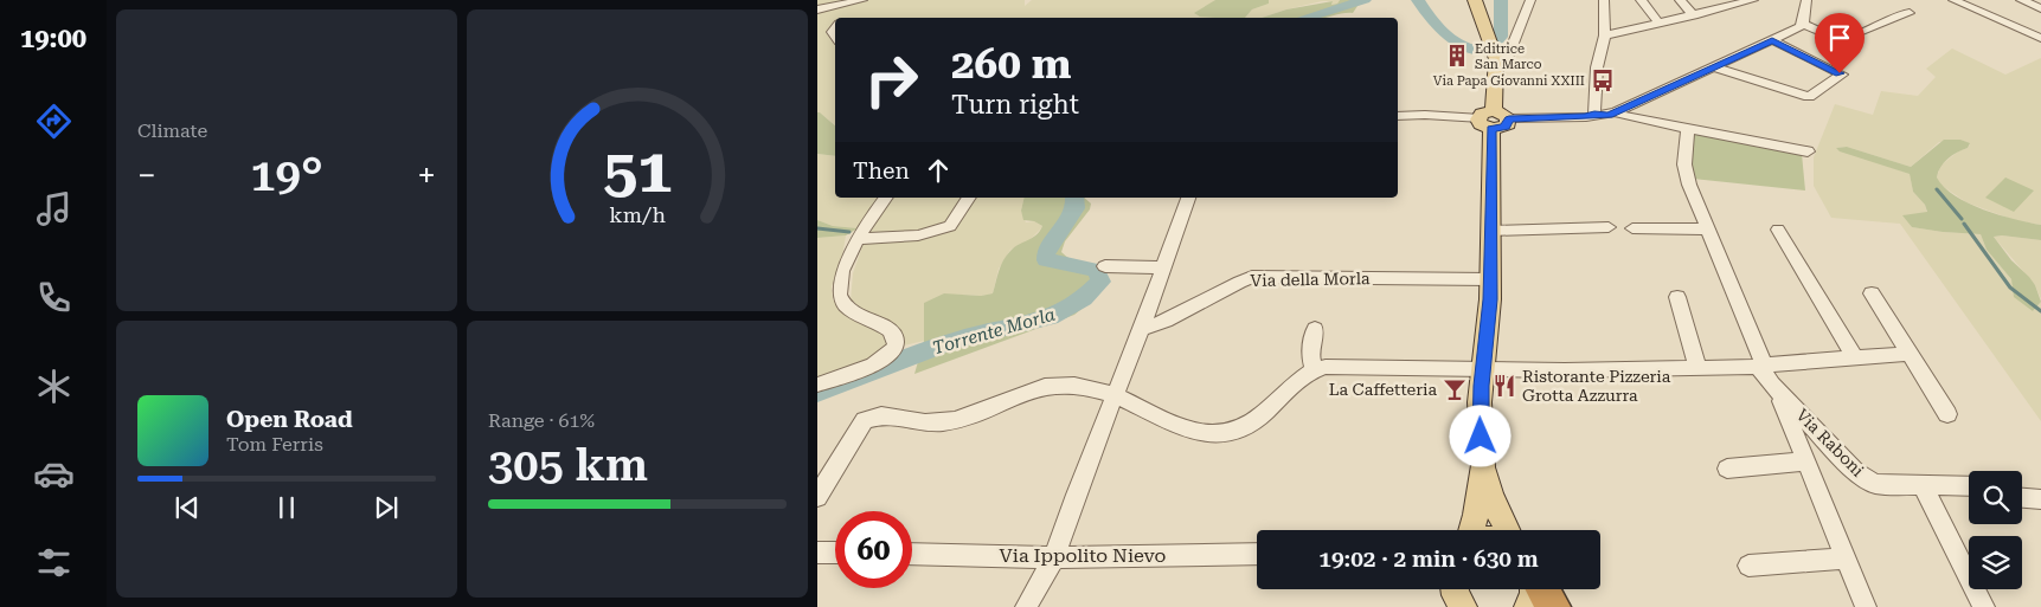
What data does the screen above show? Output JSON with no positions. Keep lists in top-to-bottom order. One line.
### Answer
{"streets":{"street":["Via della Morla","Via Raboni","Via Ippolito Nievo"]},"water":["Torrente Morla"],"places":{"building":["Editrice San Marco"],"bus stop":["Via Papa Giovanni XXIII"],"restaurant":["Ristorante Pizzeria Grotta Azzurra"],"bar":["La Caffetteria"]},"page":{"tabs":"19:00","tile":["Climate",["Range · 61%","305 km"]],"turn":["260 m","Turn right"],"then":"Then","heat":["−","19°","+"],"song":["Open Road","Tom Ferris"],"limit":"60","trip":"19:02 · 2 min · 630 m","gauge":["51","km/h"]}}
